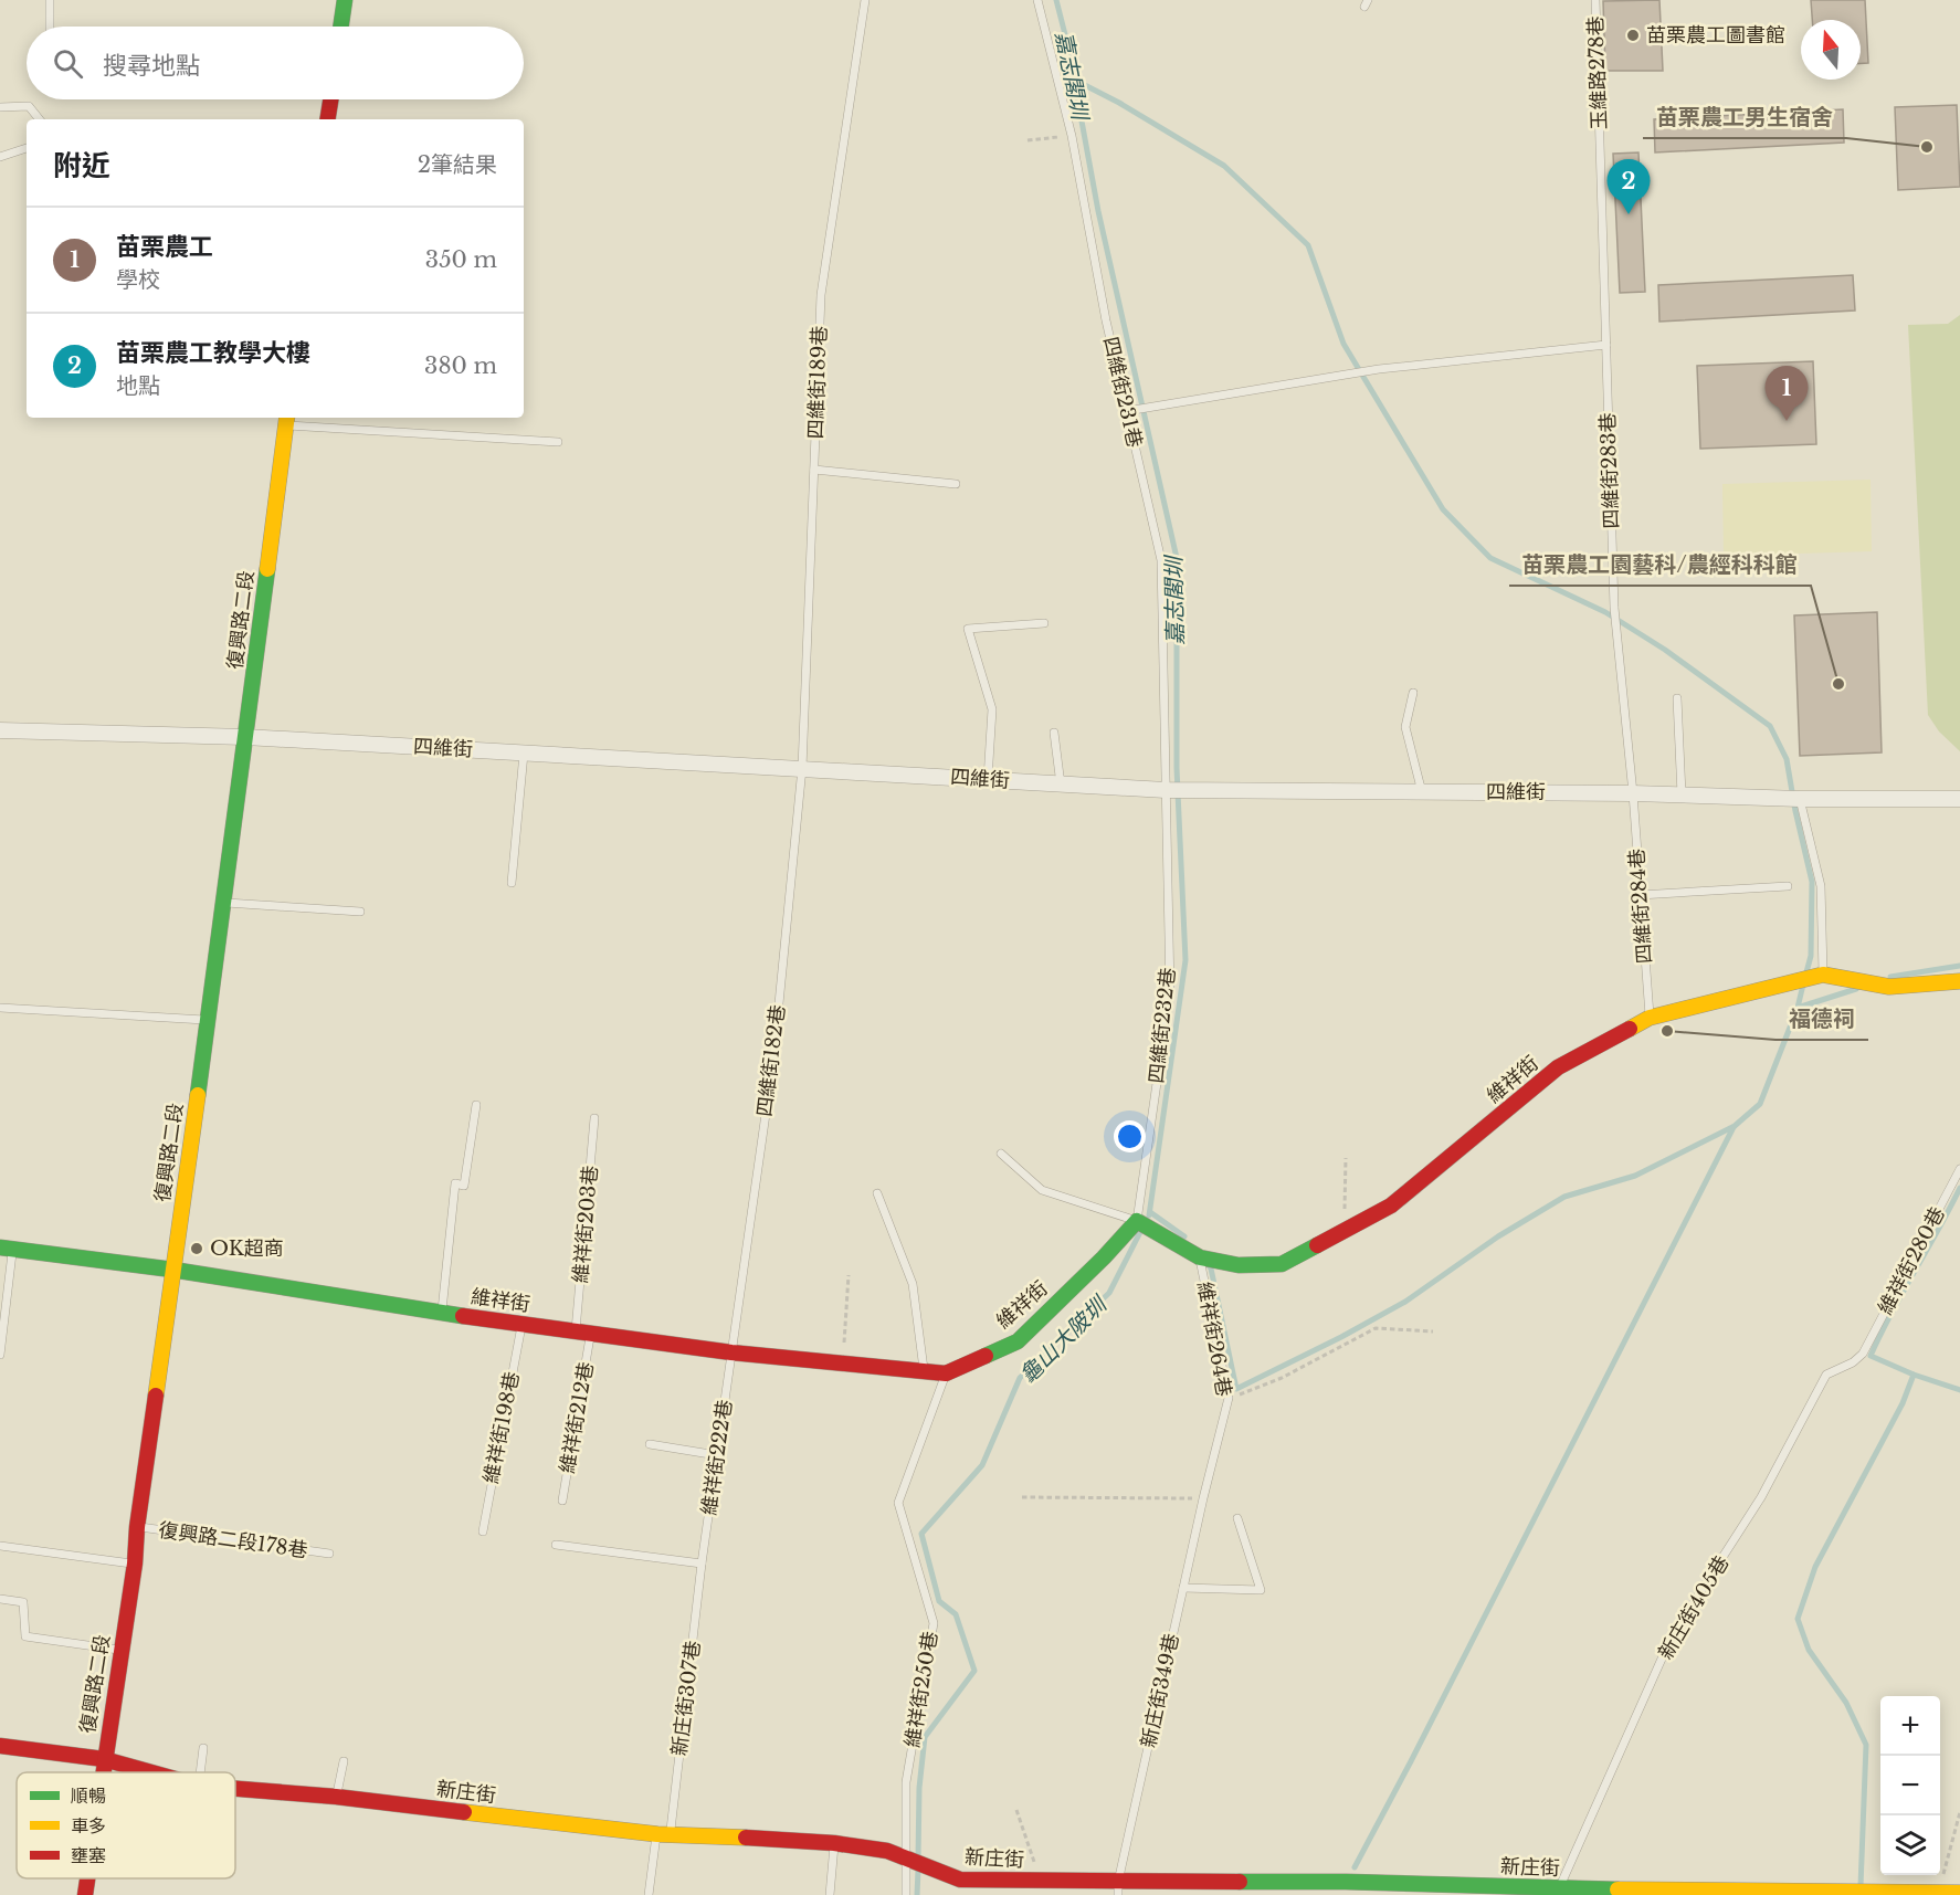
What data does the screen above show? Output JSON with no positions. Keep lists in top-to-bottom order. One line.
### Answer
{"streets":{"street":["復興路二段","四維街","維祥街","新庄街"],"lane":["玉維路278巷","四維街189巷","四維街231巷","四維街283巷","四維街284巷","四維街232巷","四維街182巷","維祥街203巷","維祥街280巷","維祥街264巷","維祥街212巷","維祥街198巷","維祥街222巷","復興路二段178巷","新庄街405巷","維祥街250巷","新庄街349巷","新庄街307巷"]},"crossings":[["玉維路278巷","四維街283巷"],["四維街189巷","四維街"],["四維街189巷","四維街182巷"],["四維街231巷","四維街"],["四維街231巷","四維街232巷"],["四維街283巷","四維街"],["四維街283巷","四維街284巷"],["復興路二段","四維街"],["復興路二段","維祥街"],["復興路二段","復興路二段178巷"],["復興路二段","新庄街"],["四維街","四維街284巷"],["四維街","四維街232巷"],["四維街","四維街182巷"],["四維街284巷","維祥街"],["四維街232巷","維祥街"],["四維街182巷","維祥街"],["四維街182巷","維祥街222巷"],["維祥街","維祥街203巷"],["維祥街","維祥街264巷"],["維祥街","維祥街212巷"],["維祥街","維祥街198巷"],["維祥街","維祥街222巷"],["維祥街","維祥街250巷"],["維祥街203巷","維祥街212巷"],["維祥街280巷","新庄街405巷"],["維祥街264巷","新庄街349巷"],["維祥街222巷","新庄街307巷"],["新庄街405巷","新庄街"],["維祥街250巷","新庄街"],["新庄街349巷","新庄街"],["新庄街307巷","新庄街"]],"water":["嘉志閣圳","龜山大陂圳"],"places":["苗栗農工圖書館","苗栗農工男生宿舍","苗栗農工園藝科/農經科科館","福德祠","OK超商"],"legend":["順暢","車多","壅塞"],"north":"top","page":{"search":"搜尋地點","heading":["附近","2筆結果"],"pins":["2","1"],"list":[{"mark":"1","name":"苗栗農工","note":"學校","value":"350 m"},{"mark":"2","name":"苗栗農工教學大樓","note":"地點","value":"380 m"}],"map_buttons":["+","−"]}}
